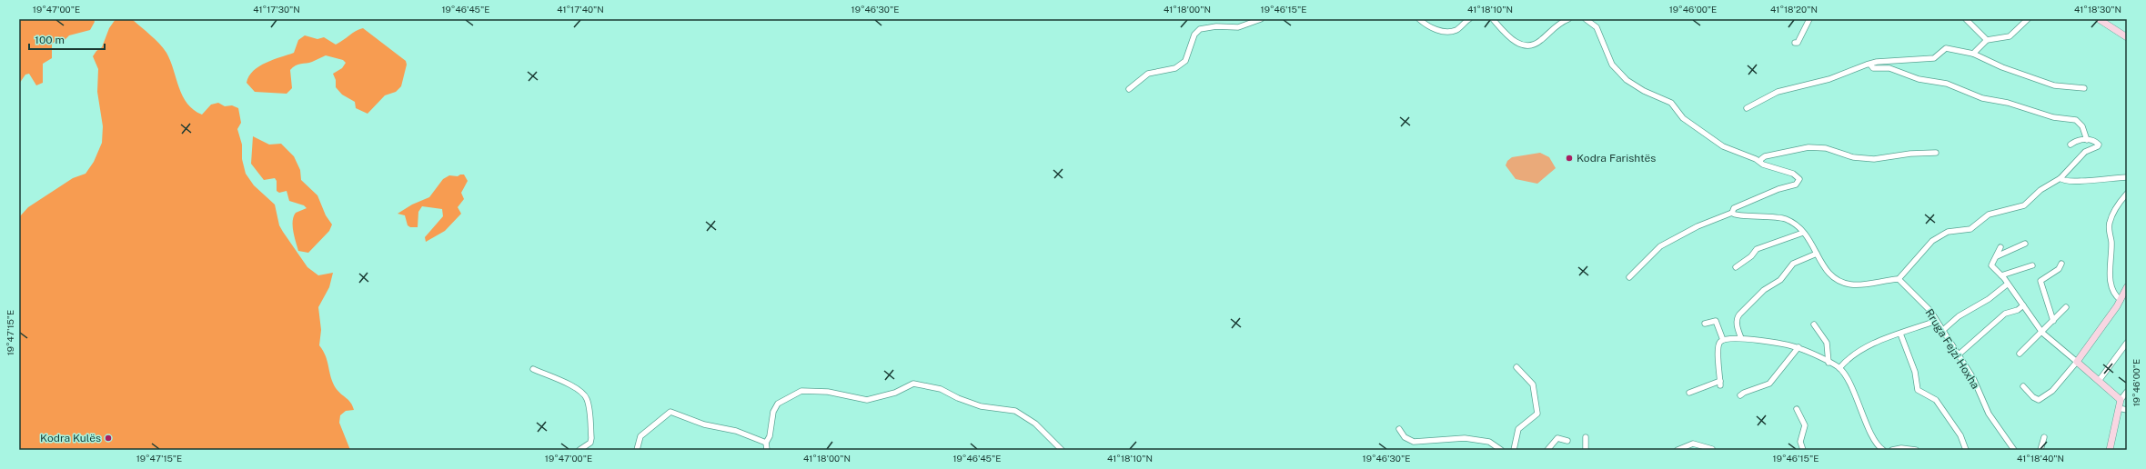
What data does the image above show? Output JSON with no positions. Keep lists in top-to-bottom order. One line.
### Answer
{"streets":{"street":["Rruga Fejzi Hoxha"]},"places":["Kodra Farishtës","Kodra Kulës"],"scale_bar":"100 m","coordinates":["19°47'00\"E","41°17'30\"N","19°46'45\"E","41°17'40\"N","19°46'30\"E","41°18'00\"N","19°46'15\"E","41°18'10\"N","19°46'00\"E","41°18'20\"N","41°18'30\"N","19°47'15\"E","41°18'40\"N"]}
